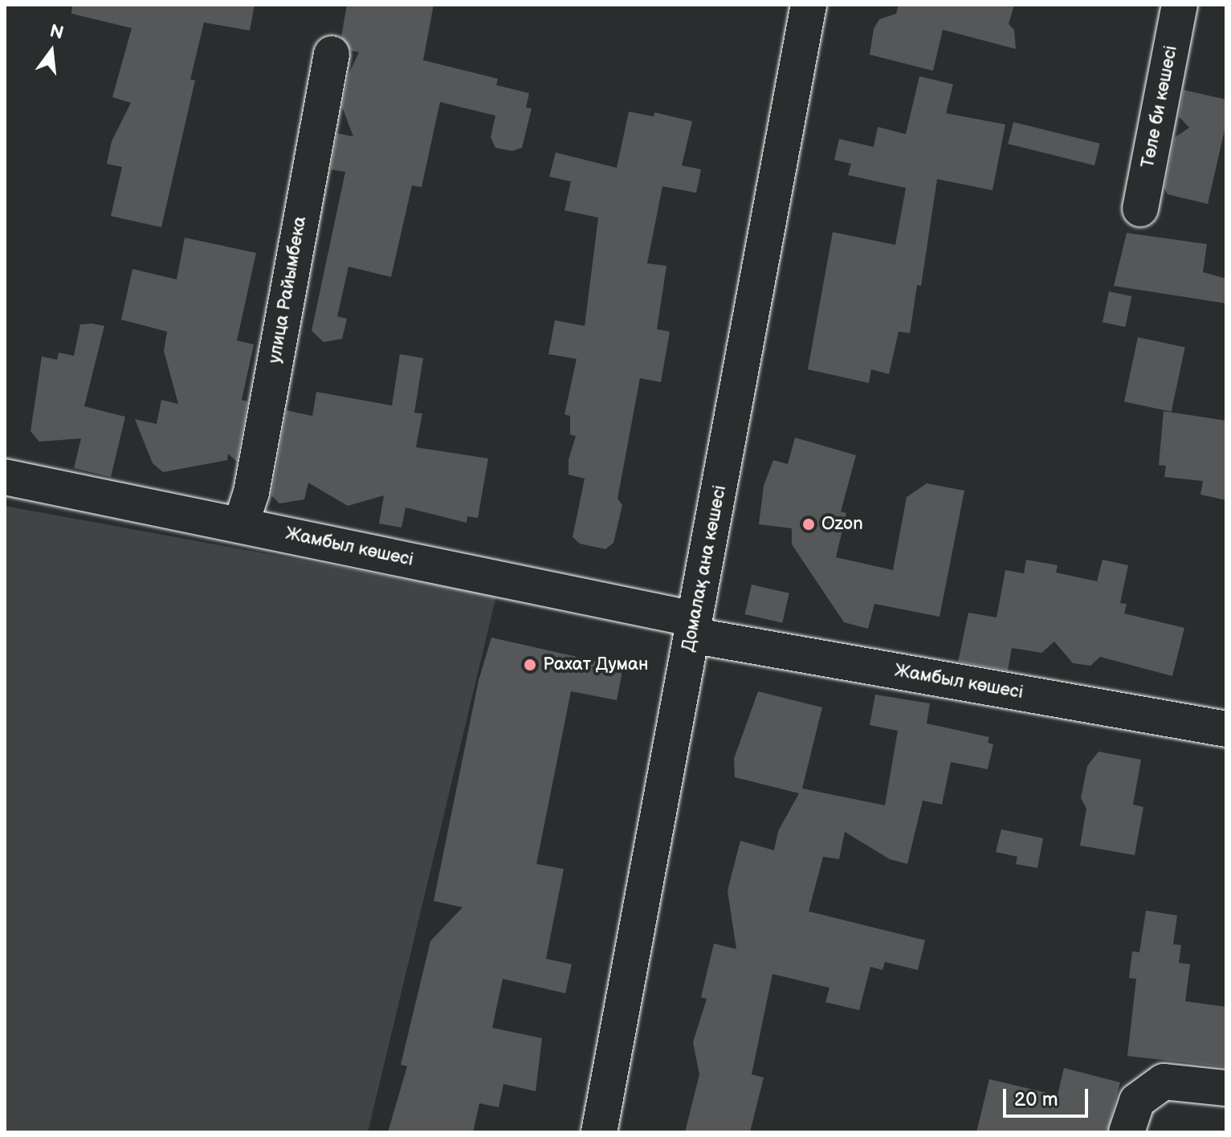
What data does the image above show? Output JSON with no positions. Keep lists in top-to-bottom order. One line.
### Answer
{"streets":{"street":["Төле би көшесі","улица Райымбека","Жамбыл көшесі","Домалақ ана көшесі"]},"crossings":[["улица Райымбека","Жамбыл көшесі"],["Жамбыл көшесі","Домалақ ана көшесі"]],"places":["Ozon","Рахат Думан"],"scale_bar":"20 m","north":"top"}
